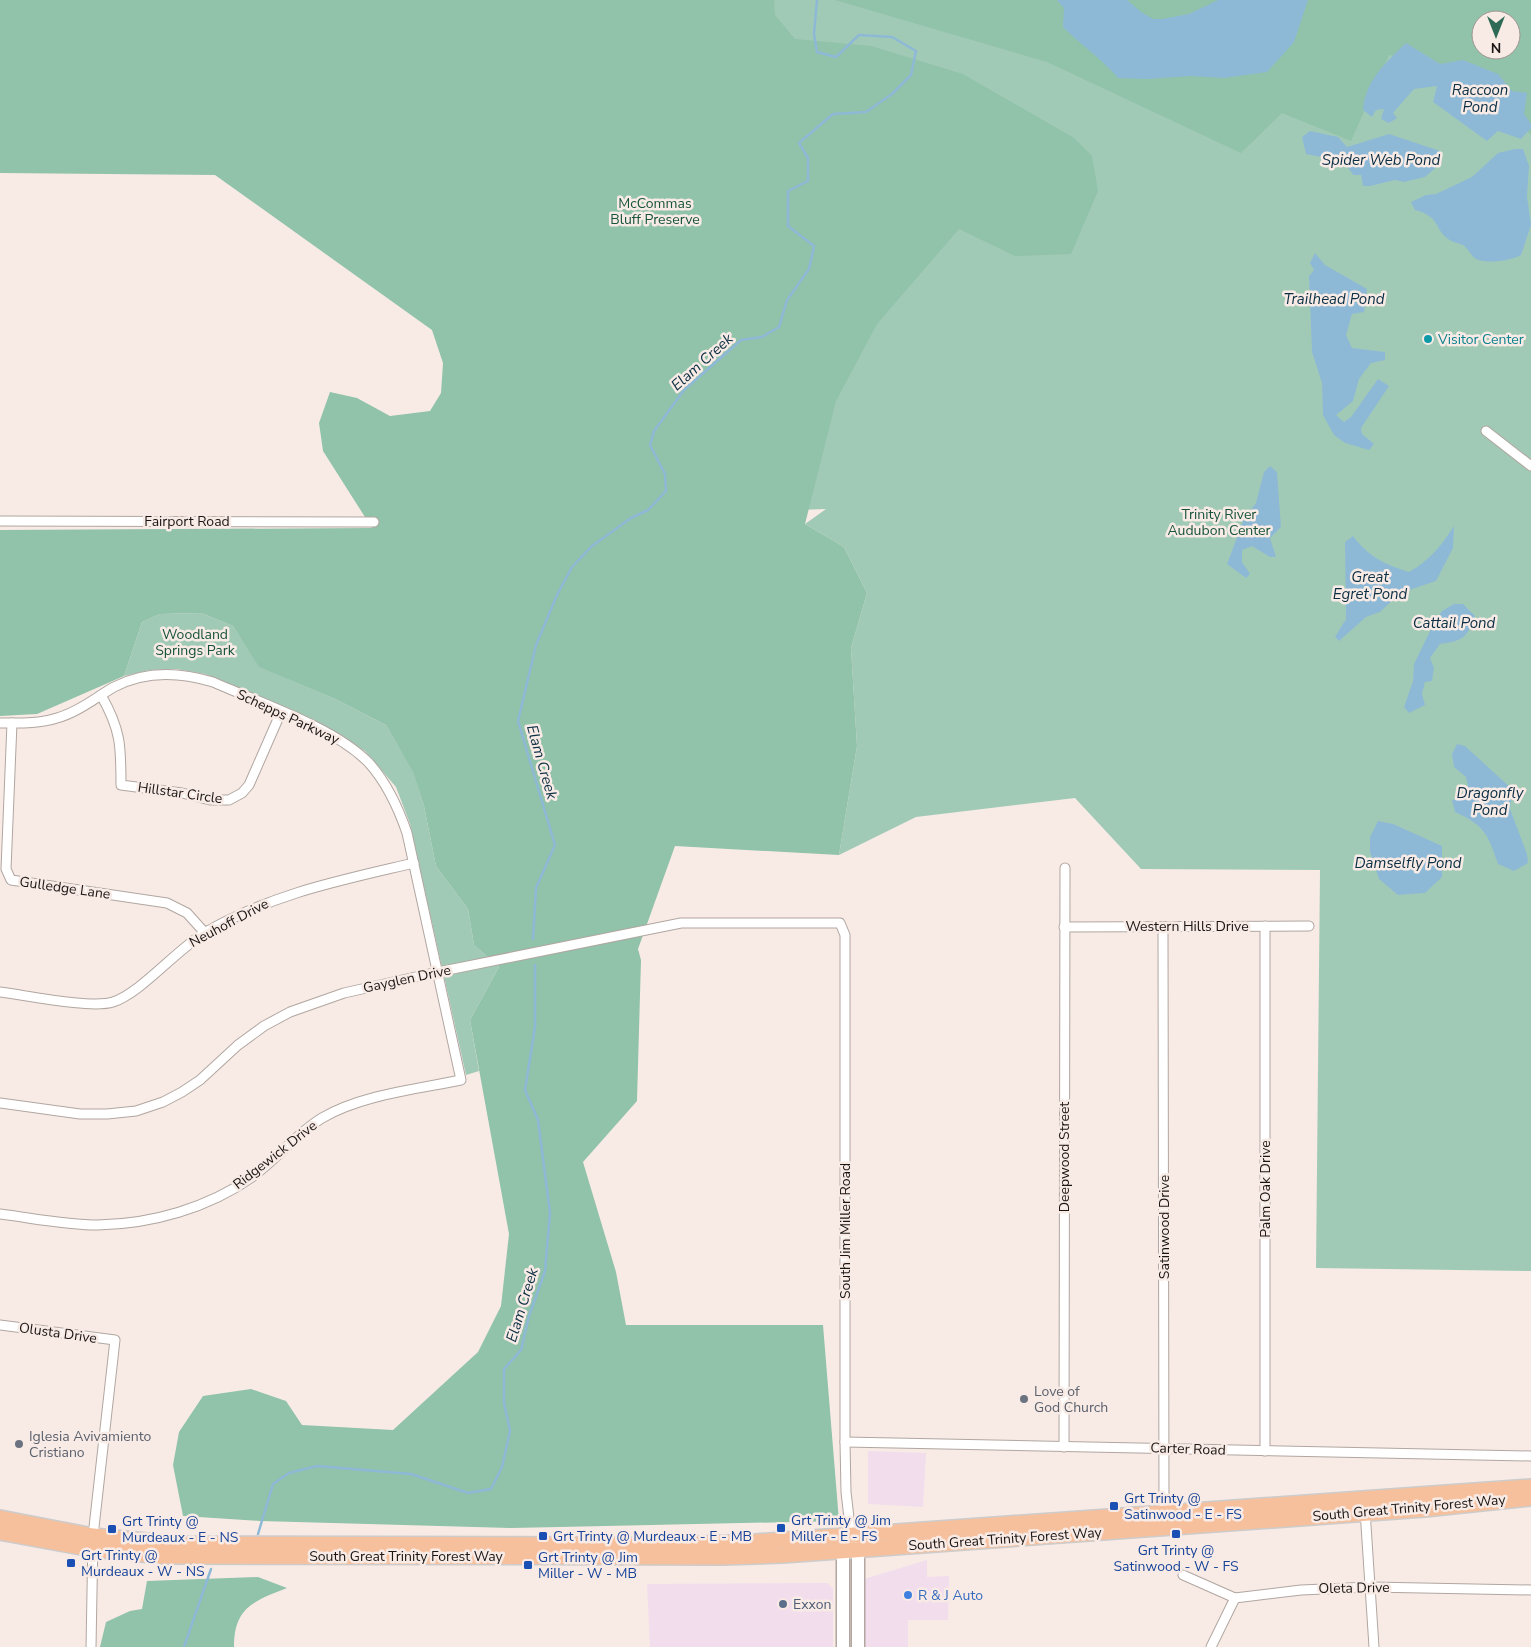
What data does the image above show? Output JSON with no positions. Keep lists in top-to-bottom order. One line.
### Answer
{"streets":{"main road":["South Great Trinity Forest Way"],"street":["Fairport Road","Schepps Parkway","Hillstar Circle","Gulledge Lane","Neuhoff Drive","Western Hills Drive","Gayglen Drive","Ridgewick Drive","Deepwood Street","Palm Oak Drive","Satinwood Drive","South Jim Miller Road","Olusta Drive","Carter Road","Oleta Drive"]},"crossings":[["Schepps Parkway","Hillstar Circle"],["Schepps Parkway","Gulledge Lane"],["Schepps Parkway","Neuhoff Drive"],["Schepps Parkway","Gayglen Drive"],["Schepps Parkway","Ridgewick Drive"],["Gulledge Lane","Neuhoff Drive"],["Western Hills Drive","Deepwood Street"],["Western Hills Drive","Palm Oak Drive"],["Western Hills Drive","Satinwood Drive"],["Gayglen Drive","South Jim Miller Road"],["Deepwood Street","Carter Road"],["Palm Oak Drive","Carter Road"],["Satinwood Drive","Carter Road"],["Satinwood Drive","South Great Trinity Forest Way"],["South Jim Miller Road","Carter Road"],["South Jim Miller Road","South Great Trinity Forest Way"],["Olusta Drive","South Great Trinity Forest Way"]],"water":["Raccoon Pond","Spider Web Pond","Trailhead Pond","Elam Creek","Great Egret Pond","Cattail Pond","Dragonfly Pond","Damselfly Pond"],"parks":["McCommas Bluff Preserve","Trinity River Audubon Center","Woodland Springs Park"],"places":{"other":["Visitor Center","Love of God Church","Iglesia Avivamiento Cristiano","R & J Auto","Exxon"],"transit":["Grt Trinty @ Satinwood - E - FS","Grt Trinty @ Jim Miller - E - FS","Grt Trinty @ Murdeaux - E - NS","Grt Trinty @ Satinwood - W - FS","Grt Trinty @ Murdeaux - E - MB","Grt Trinty @ Murdeaux - W - NS","Grt Trinty @ Jim Miller - W - MB"]},"north":"bottom"}
